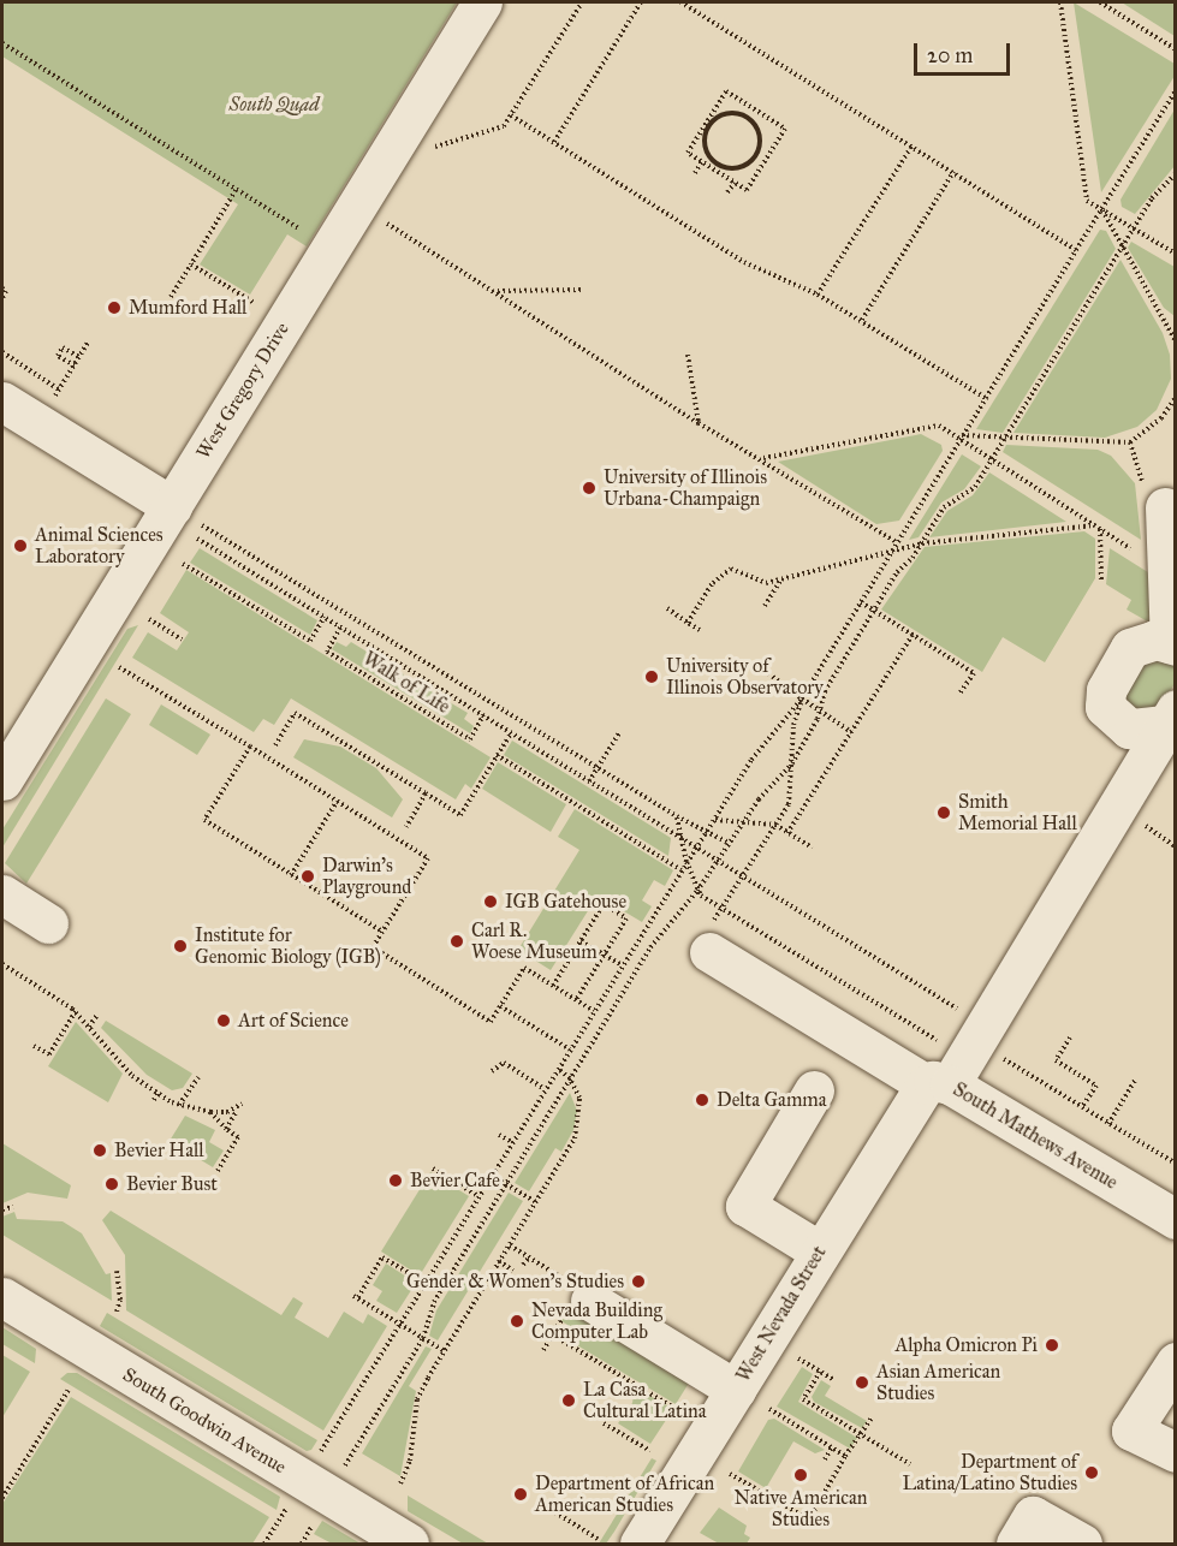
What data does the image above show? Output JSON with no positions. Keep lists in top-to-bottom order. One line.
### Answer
{"streets":{"street":["West Gregory Drive","South Mathews Avenue","West Nevada Street","South Goodwin Avenue"],"path":["Walk of Life"]},"crossings":[["South Mathews Avenue","West Nevada Street"]],"parks":["South Quad"],"places":["Mumford Hall","University of Illinois Urbana-Champaign","Animal Sciences Laboratory","University of Illinois Observatory","Smith Memorial Hall","Darwin's Playground","IGB Gatehouse","Carl R. Woese Museum","Institute for Genomic Biology (IGB)","Art of Science","Delta Gamma","Bevier Hall","Bevier Cafe","Bevier Bust","Gender & Women's Studies","Nevada Building Computer Lab","Alpha Omicron Pi","Asian American Studies","La Casa Cultural Latina","Department of Latina/Latino Studies","Native American Studies","Department of African American Studies"],"scale_bar":"20 m"}
